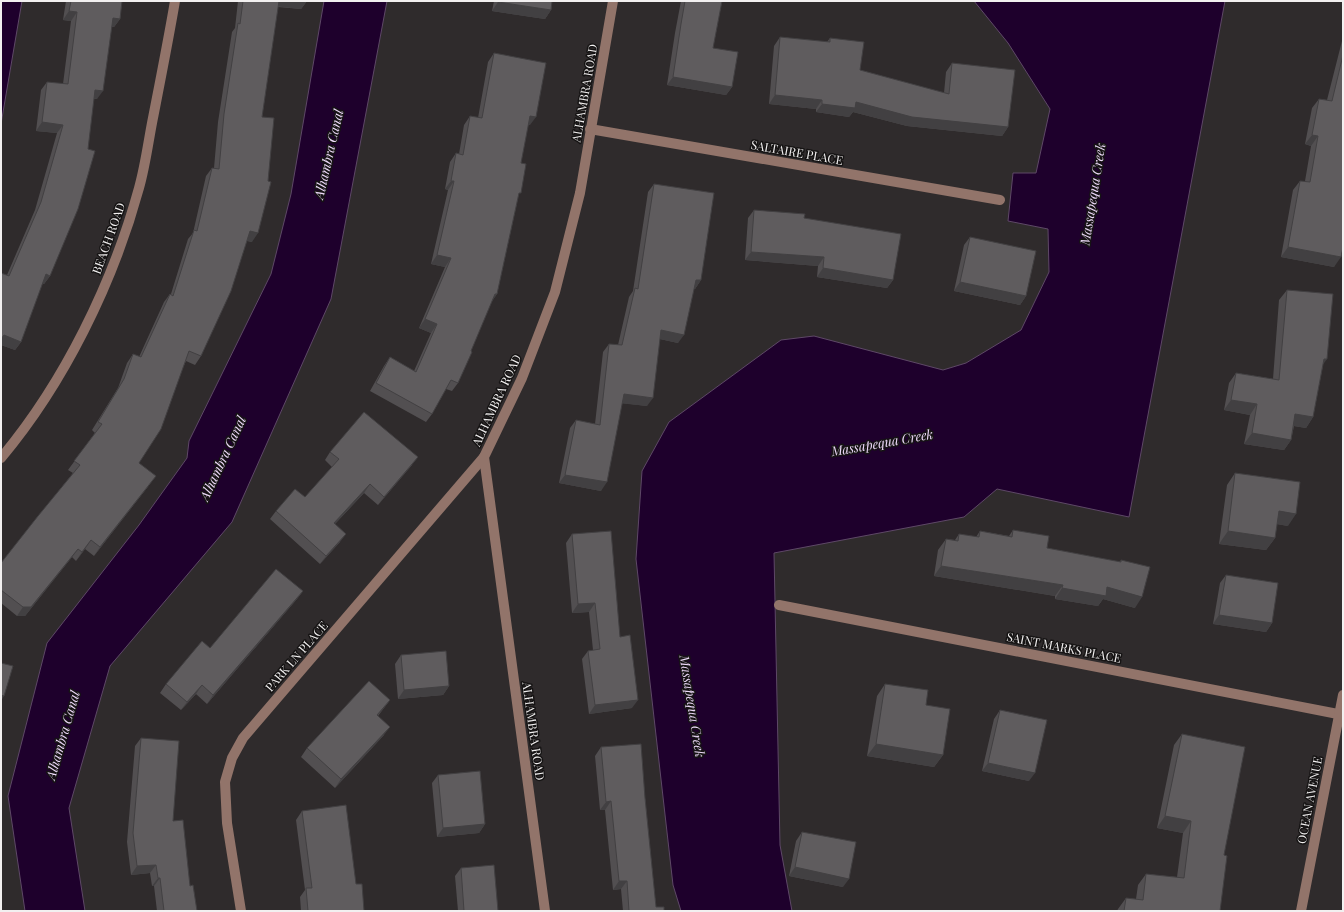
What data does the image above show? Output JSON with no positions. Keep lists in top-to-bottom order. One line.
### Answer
{"streets":{"street":["ALHAMBRA ROAD","SALTAIRE PLACE","BEACH ROAD","SAINT MARKS PLACE","PARK LN PLACE","OCEAN AVENUE"]},"crossings":[["ALHAMBRA ROAD","SALTAIRE PLACE"],["ALHAMBRA ROAD","PARK LN PLACE"],["SAINT MARKS PLACE","OCEAN AVENUE"]],"water":["Alhambra Canal","Massapequa Creek"]}
